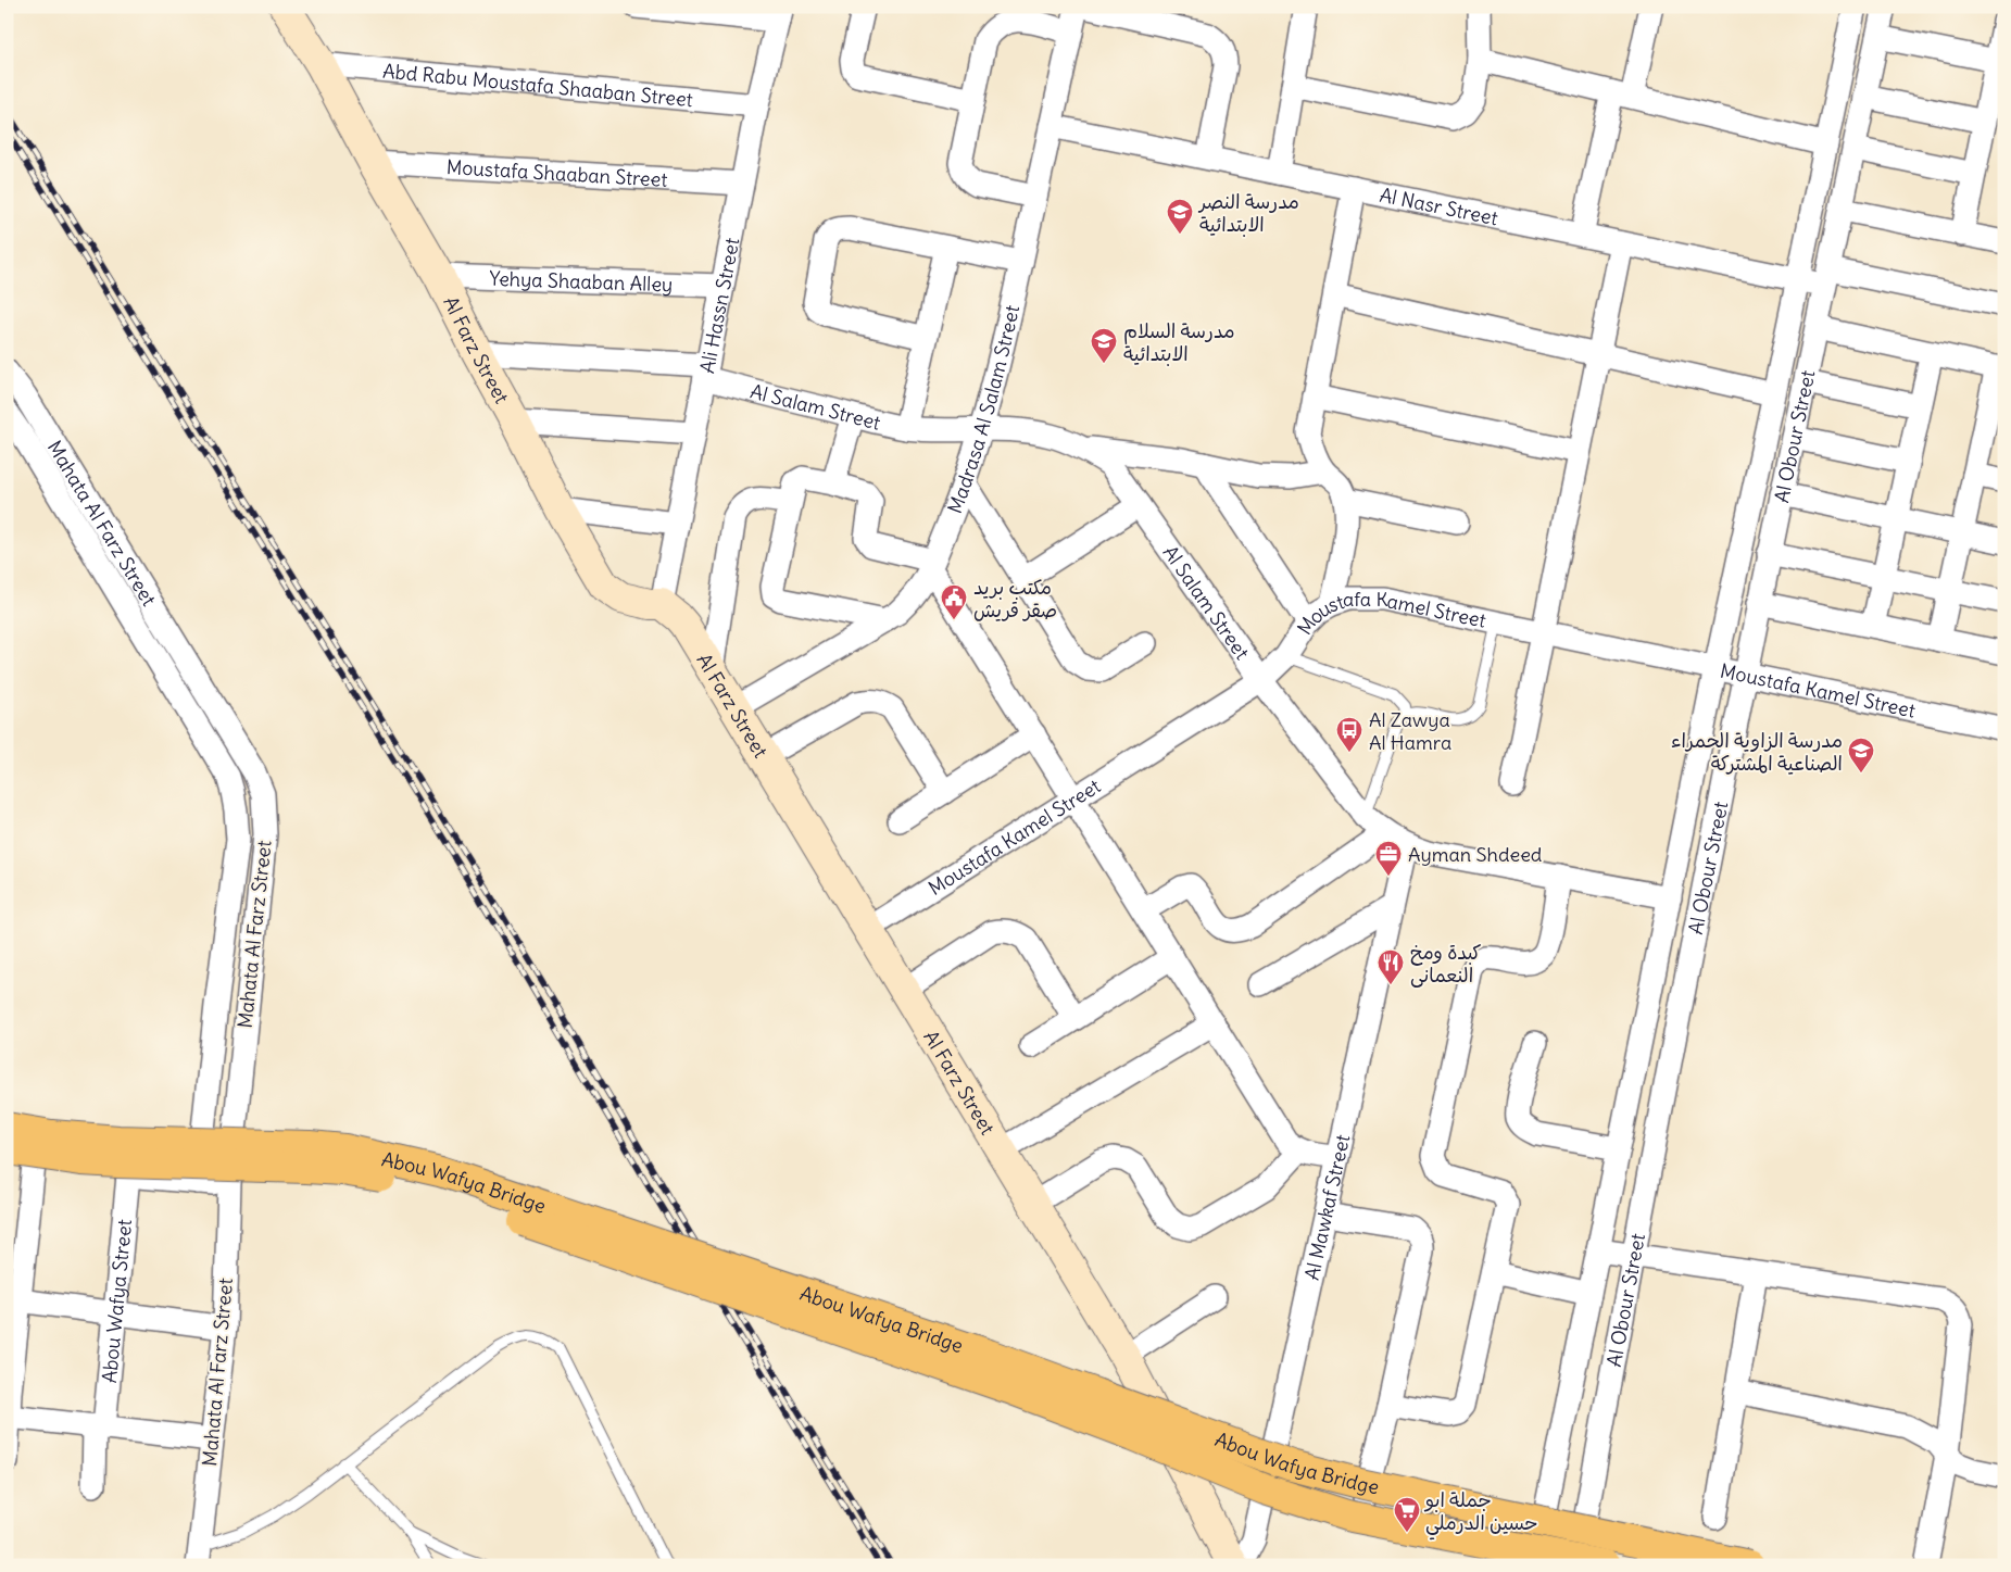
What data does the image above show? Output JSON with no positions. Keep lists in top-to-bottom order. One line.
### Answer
{"streets":{"main road":["Abou Wafya Bridge"],"street":["Abd Rabu Moustafa Shaaban Street","Moustafa Shaaban Street","Al Nasr Street","Yehya Shaaban Alley","Ali Hassn Street","Al Farz Street","Al Salam Street","Madrasa Al Salam Street","Al Obour Street","Mahata Al Farz Street","Moustafa Kamel Street","Al Mawkaf Street","Abou Wafya Street"]},"crossings":[["Abd Rabu Moustafa Shaaban Street","Ali Hassn Street"],["Abd Rabu Moustafa Shaaban Street","Al Farz Street"],["Moustafa Shaaban Street","Ali Hassn Street"],["Moustafa Shaaban Street","Al Farz Street"],["Al Nasr Street","Madrasa Al Salam Street"],["Al Nasr Street","Al Obour Street"],["Yehya Shaaban Alley","Ali Hassn Street"],["Yehya Shaaban Alley","Al Farz Street"],["Ali Hassn Street","Al Farz Street"],["Ali Hassn Street","Al Salam Street"],["Al Farz Street","Al Salam Street"],["Al Farz Street","Madrasa Al Salam Street"],["Al Farz Street","Moustafa Kamel Street"],["Al Salam Street","Madrasa Al Salam Street"],["Al Salam Street","Al Obour Street"],["Al Salam Street","Moustafa Kamel Street"],["Al Salam Street","Al Mawkaf Street"],["Al Obour Street","Moustafa Kamel Street"]],"places":{"school or university":["مدرسة النصر الابتدائية","مدرسة السلام الابتدائية","مدرسة الزاوية الحمراء الصناعية المشتركة"],"public building":["مكتب بريد صقر قريش"],"bus stop":["Al Zawya Al Hamra"],"office":["Ayman Shdeed"],"restaurant":["كبدة ومخ النعمانى"],"supermarket":["جملة ابو حسين الدرملي"]}}
